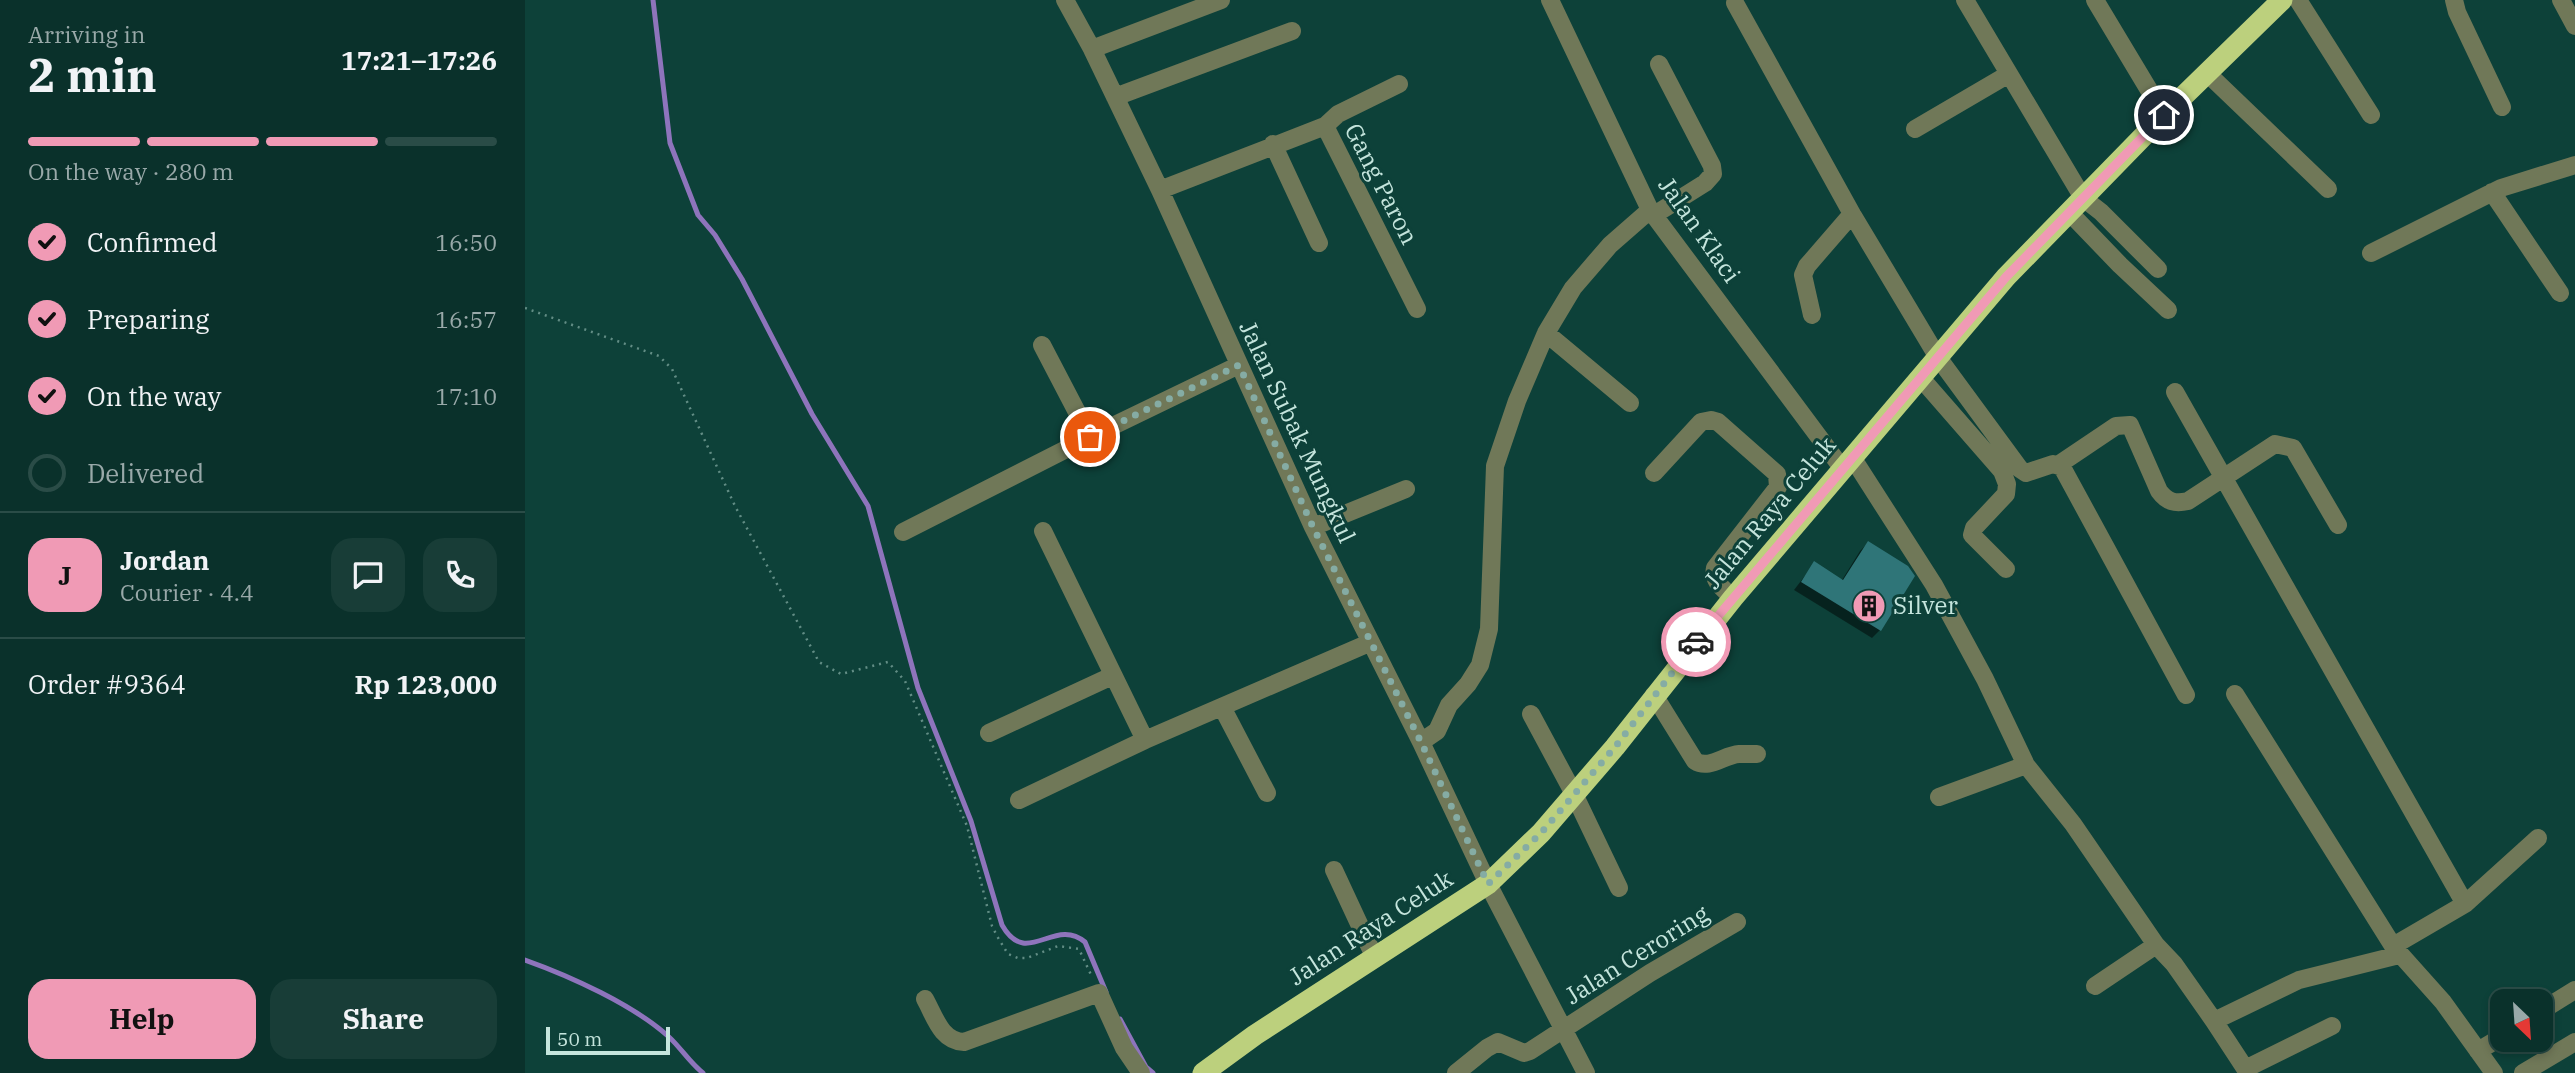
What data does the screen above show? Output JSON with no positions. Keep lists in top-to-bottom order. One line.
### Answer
{"streets":{"highway":["Jalan Raya Celuk"],"street":["Gang Paron","Jalan Klaci","Jalan Subak Mungkul","Jalan Ceroring"]},"crossings":[["Gang Paron","Jalan Subak Mungkul"],["Jalan Klaci","Jalan Raya Celuk"],["Jalan Subak Mungkul","Jalan Raya Celuk"],["Jalan Subak Mungkul","Jalan Ceroring"]],"places":{"building":["Silver"]},"scale_bar":"50 m","north":"bottom right","page":{"heading":["2 min","Arriving in","17:21–17:26"],"panel":["Jordan","Courier · 4.4","Order #9364","Rp 123,000"],"bar":"On the way · 280 m","list":[["Confirmed","16:50"],["Preparing","16:57"],["On the way","17:10"],"Delivered"],"round":"J","buttons":["Help","Share"],"scale":"50 m"}}
